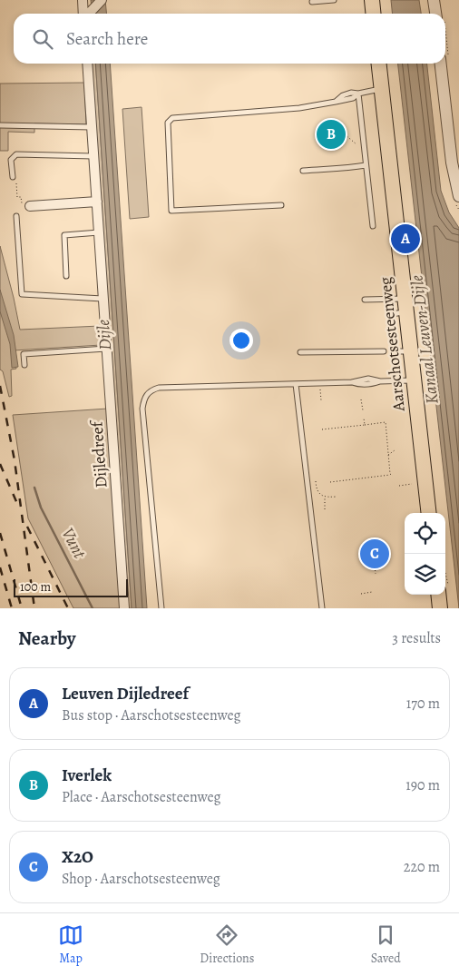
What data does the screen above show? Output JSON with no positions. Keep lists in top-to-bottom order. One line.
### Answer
{"streets":{"main road":["Aarschotsesteenweg"],"street":["Dijledreef"]},"water":["Dijle","Kanaal Leuven-Dijle","Vunt"],"scale_bar":"100 m","page":{"search":"Search here","pins":["B","A","C"],"scale":"100 m","heading":["Nearby","3 results"],"list":[{"mark":"A","name":"Leuven Dijledreef","note":"Bus stop · Aarschotsesteenweg","value":"170 m"},{"mark":"B","name":"Iverlek","note":"Place · Aarschotsesteenweg","value":"190 m"},{"mark":"C","name":"X2O","note":"Shop · Aarschotsesteenweg","value":"220 m"}],"nav":["Map","Directions","Saved"]}}
